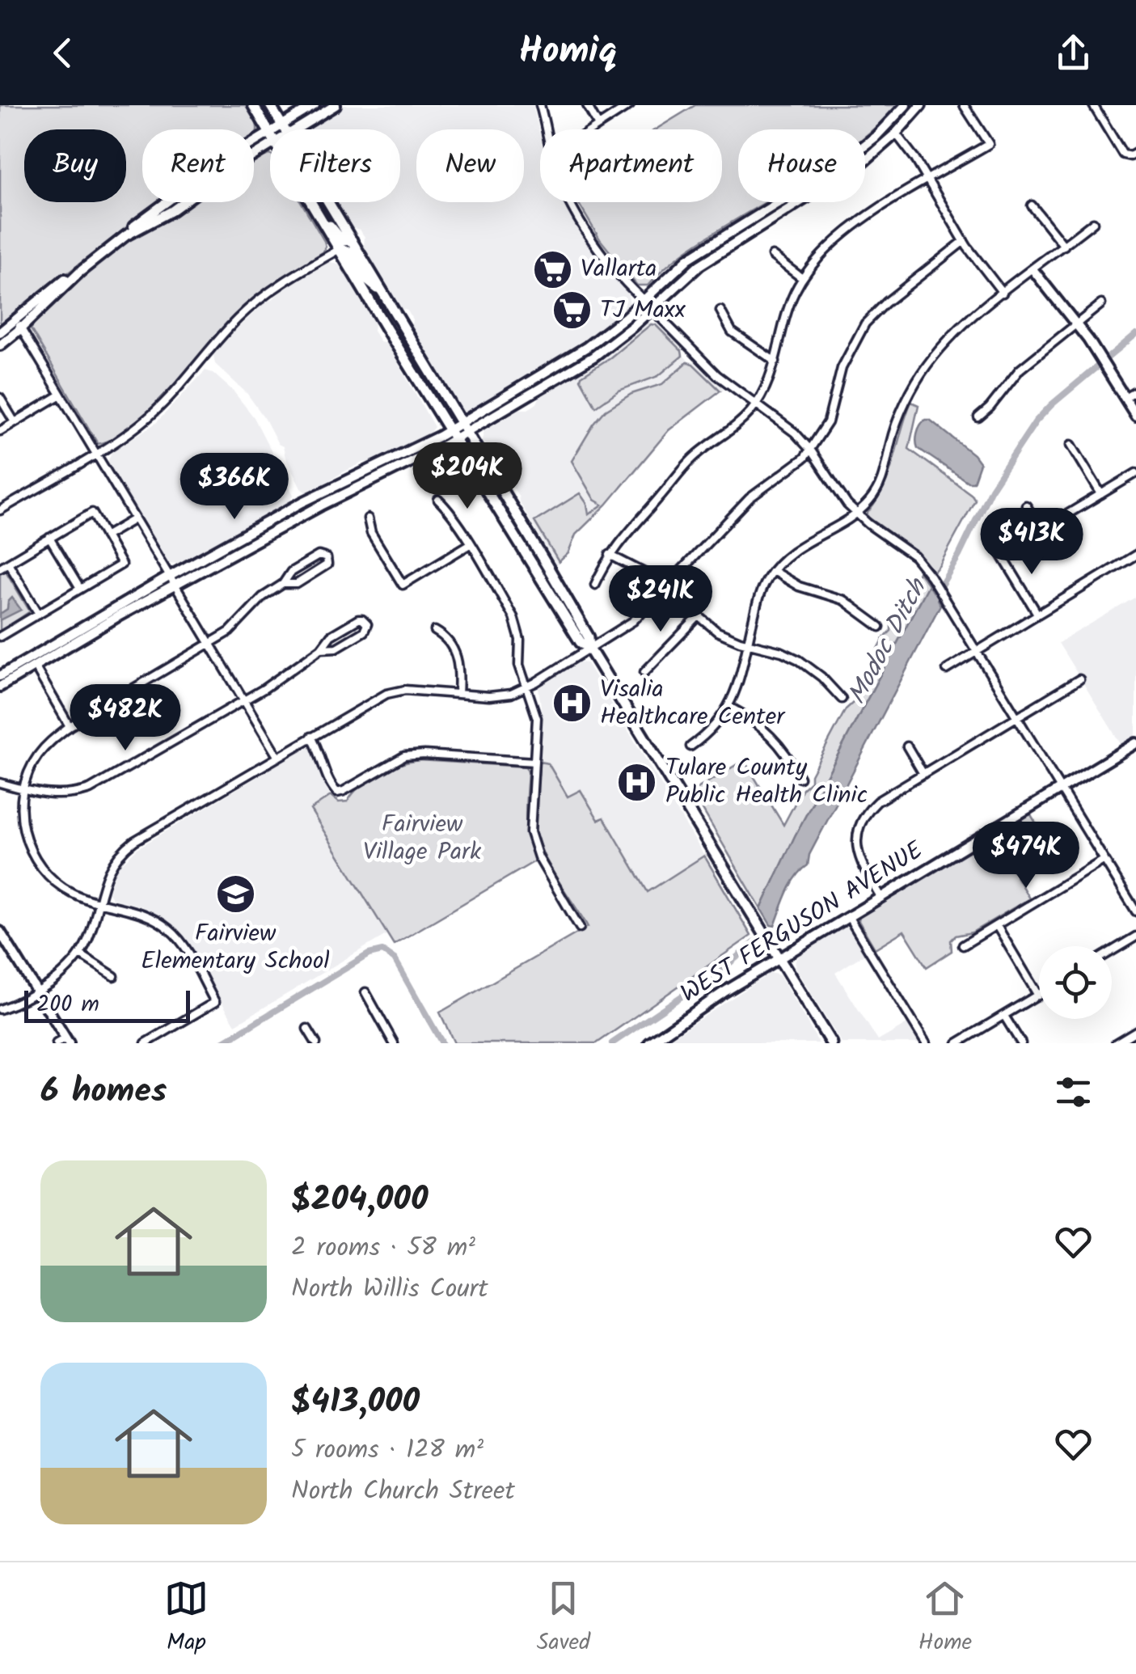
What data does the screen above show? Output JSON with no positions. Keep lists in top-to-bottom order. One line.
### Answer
{"streets":{"main road":["WEST FERGUSON AVENUE"]},"water":["Modoc Ditch"],"parks":["Fairview Village Park"],"places":{"supermarket":["Vallarta","TJ Maxx"],"hospital":["Visalia Healthcare Center","Tulare County Public Health Clinic"],"school or university":["Fairview Elementary School"]},"scale_bar":"200 m","page":{"header":"Homiq","chip":["Buy","Rent","Filters","New","Apartment","House"],"price":["$204K","$366K","$413K","$241K","$482K","$474K"],"scale":"200 m","heading":"6 homes","list":[{"name":"$204,000","note":"2 rooms · 58 m² · North Willis Court"},{"name":"$413,000","note":"5 rooms · 128 m² · North Church Street"}],"tabs":["Map","Saved","Home"]}}
